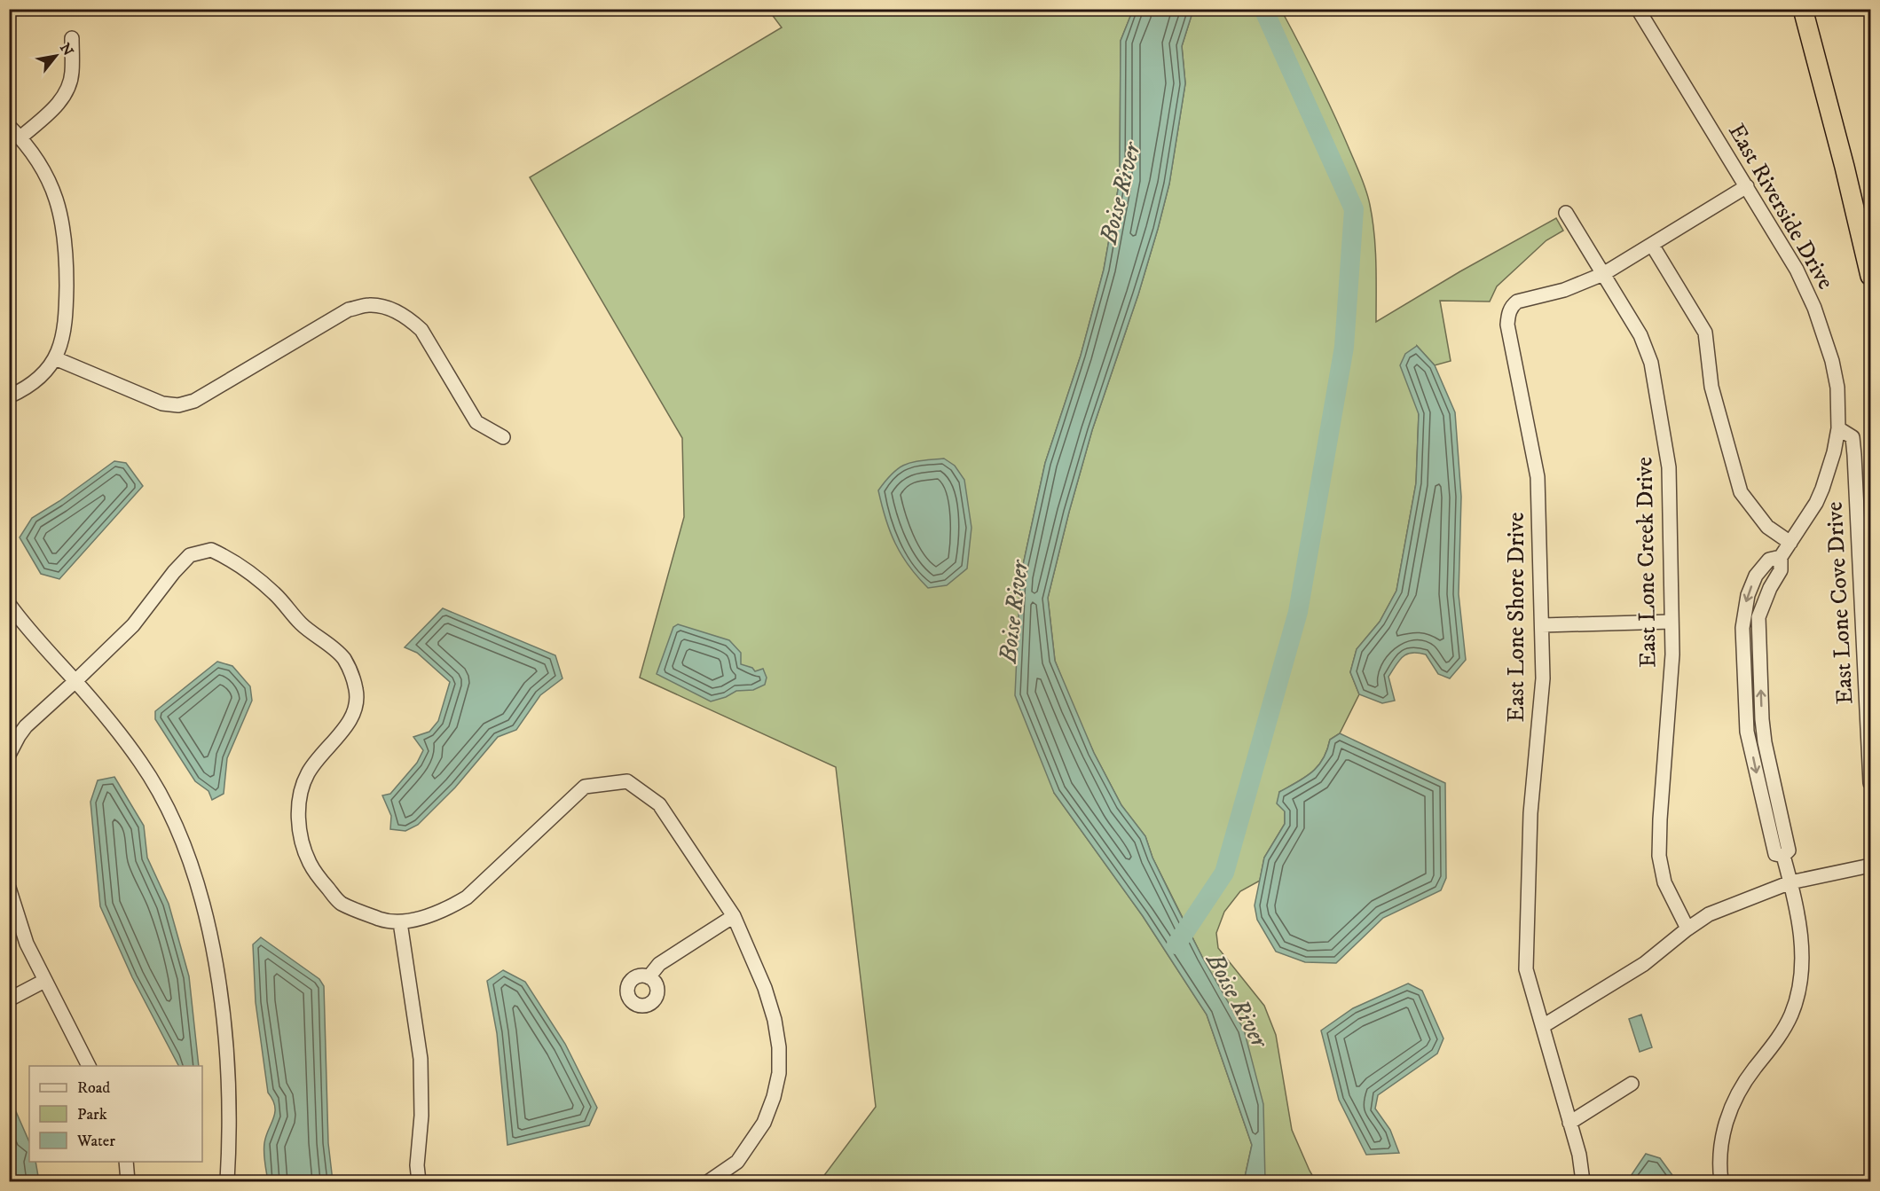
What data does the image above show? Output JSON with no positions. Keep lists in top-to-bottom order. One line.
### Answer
{"streets":{"street":["East Riverside Drive","East Lone Creek Drive","East Lone Cove Drive","East Lone Shore Drive"]},"crossings":[["East Riverside Drive","East Lone Cove Drive"],["East Lone Creek Drive","East Lone Shore Drive"]],"water":["Boise River"],"legend":["Road","Park","Water"],"north":"top right"}
